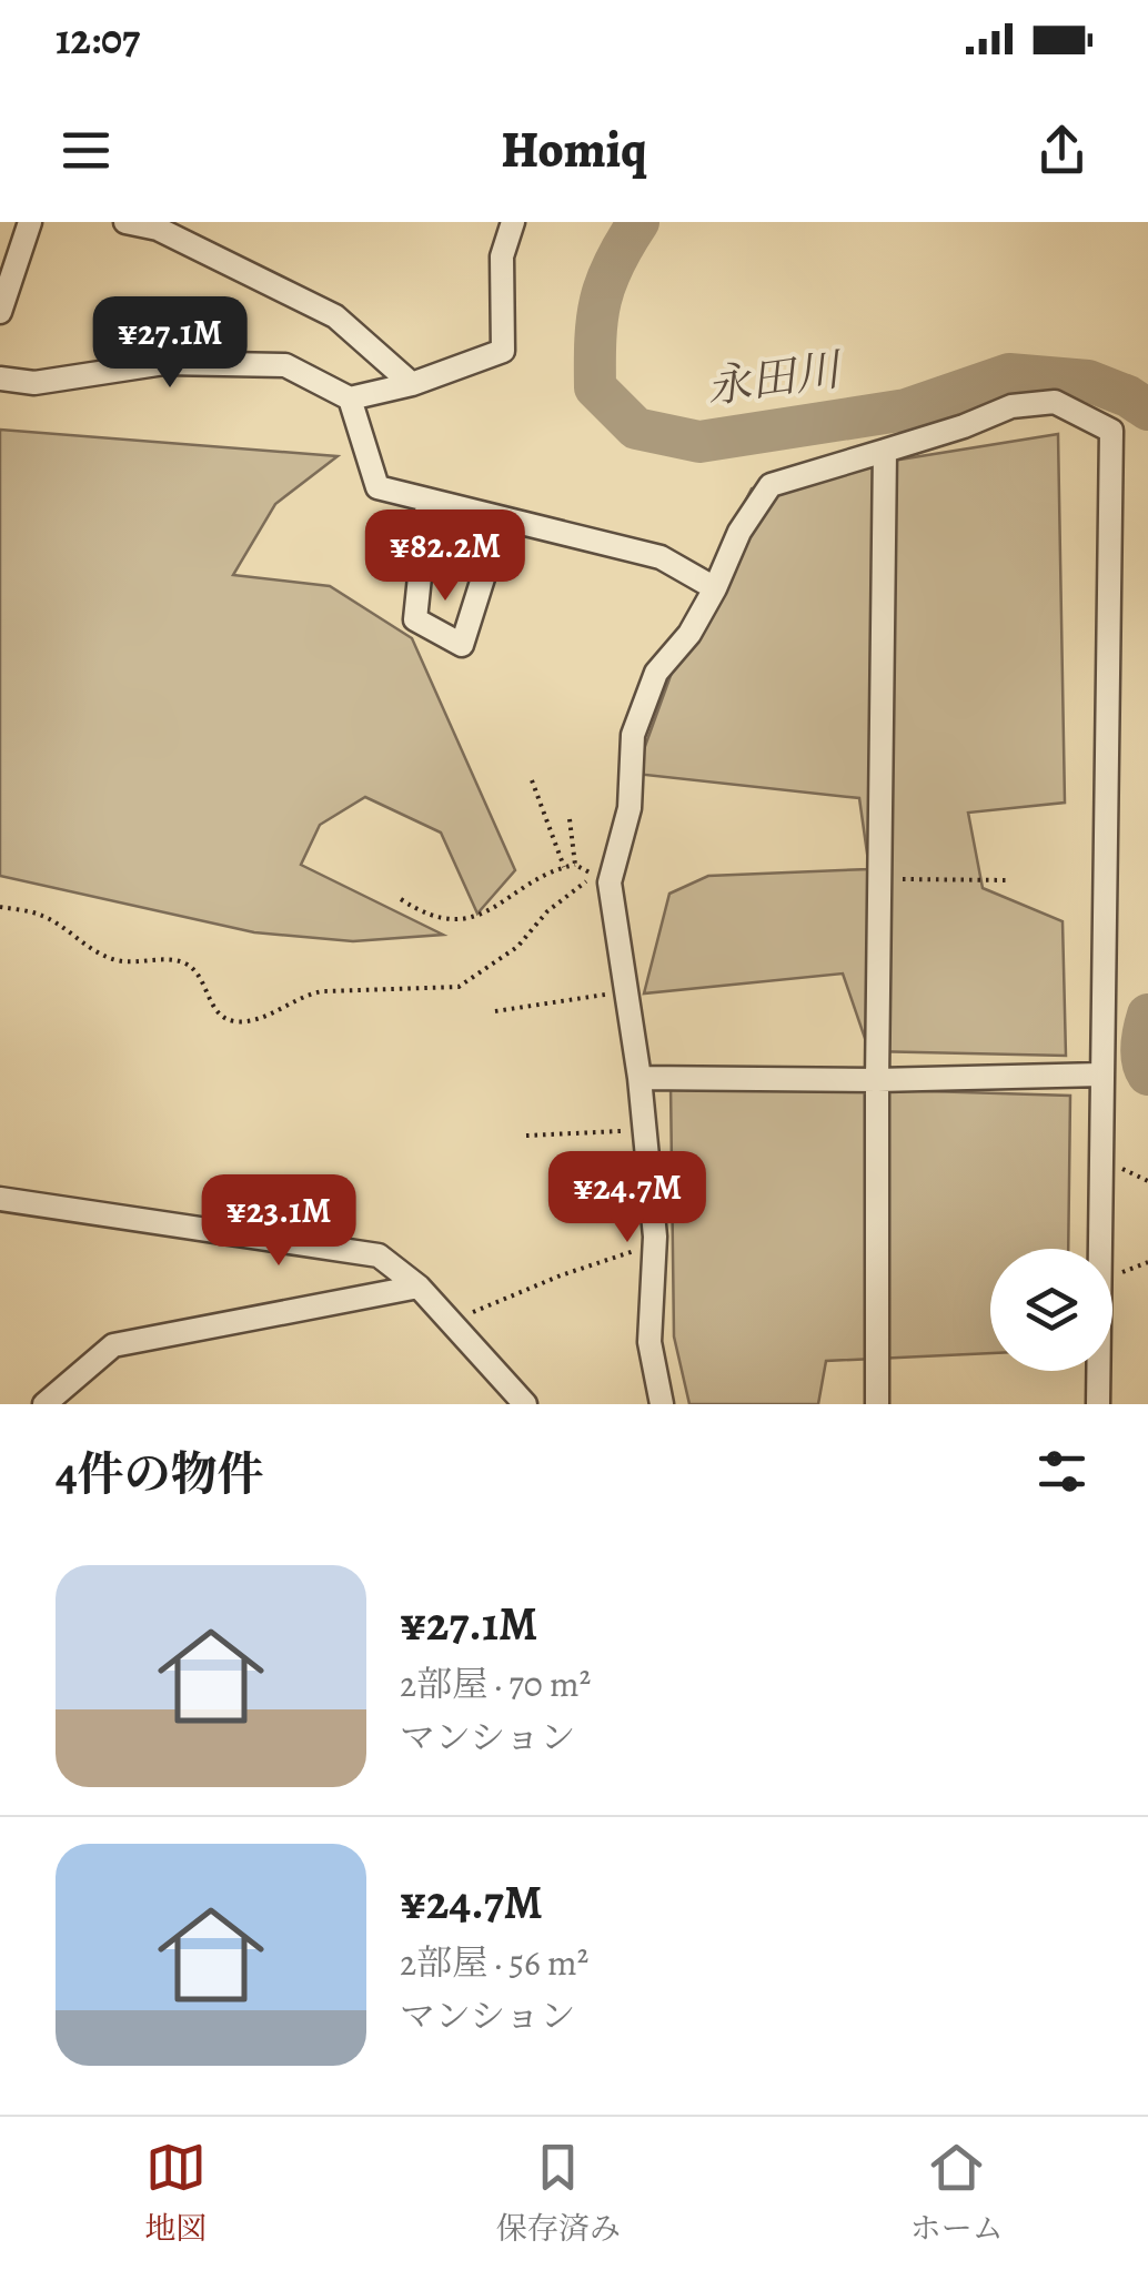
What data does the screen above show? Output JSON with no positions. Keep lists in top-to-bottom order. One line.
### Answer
{"water":["永田川"],"page":{"status":"12:07","header":"Homiq","price":["¥27.1M","¥82.2M","¥24.7M","¥23.1M"],"heading":"4件の物件","list":[{"name":"¥27.1M","note":"2部屋 · 70 m² · マンション"},{"name":"¥24.7M","note":"2部屋 · 56 m² · マンション"}],"tabs":["地図","保存済み","ホーム"]}}
